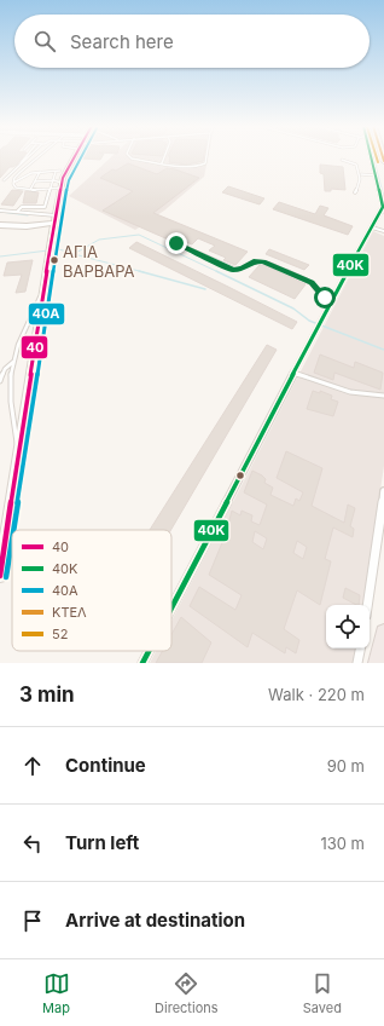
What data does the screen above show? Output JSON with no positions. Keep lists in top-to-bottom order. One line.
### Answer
{"places":["ΑΓΙΑ ΒΑΡΒΑΡΑ"],"lines":["transit line 40","transit line 40Κ","transit line 40Α","transit line ΚΤΕΛ","transit line 52"],"legend":["40","40Κ","40Α","ΚΤΕΛ","52"],"page":{"search":"Search here","heading":["3 min","Walk · 220 m"],"list":[["Continue","90 m"],["Turn left","130 m"],"Arrive at destination"],"nav":["Map","Directions","Saved"]}}
